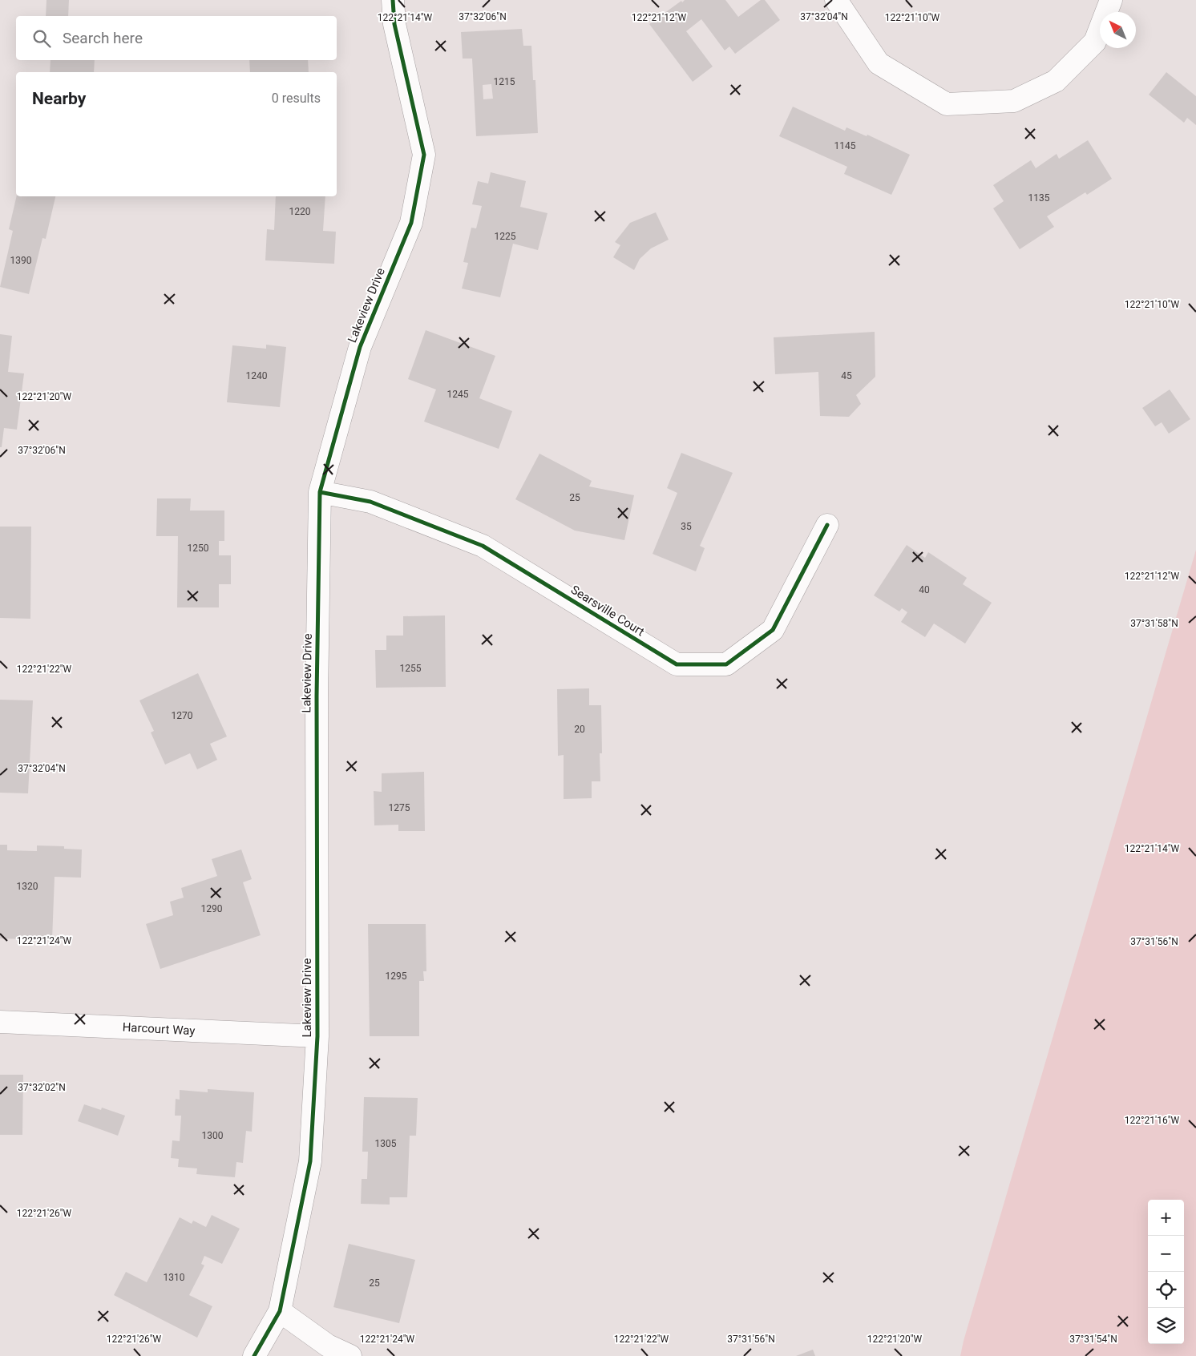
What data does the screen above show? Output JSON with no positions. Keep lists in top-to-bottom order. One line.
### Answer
{"streets":{"street":["Lakeview Drive","Searsville Court","Harcourt Way"]},"crossings":[["Lakeview Drive","Searsville Court"],["Lakeview Drive","Harcourt Way"]],"house_numbers":["1215","1145","1135","1220","1225","1390","1240","45","1245","25","35","1250","40","1255","1270","20","1275","1320","1290","1295","1300","1305","1310","25"],"north":"top left","page":{"search":"Search here","heading":["Nearby","0 results"],"map_buttons":["+","−"]},"coordinates":["37°32'06\"N","37°32'04\"N","122°21'14\"W","122°21'10\"W","122°21'12\"W","122°21'20\"W","37°31'58\"N","122°21'22\"W","122°21'24\"W","37°31'56\"N","37°32'02\"N","122°21'16\"W","122°21'26\"W","37°31'54\"N"]}
